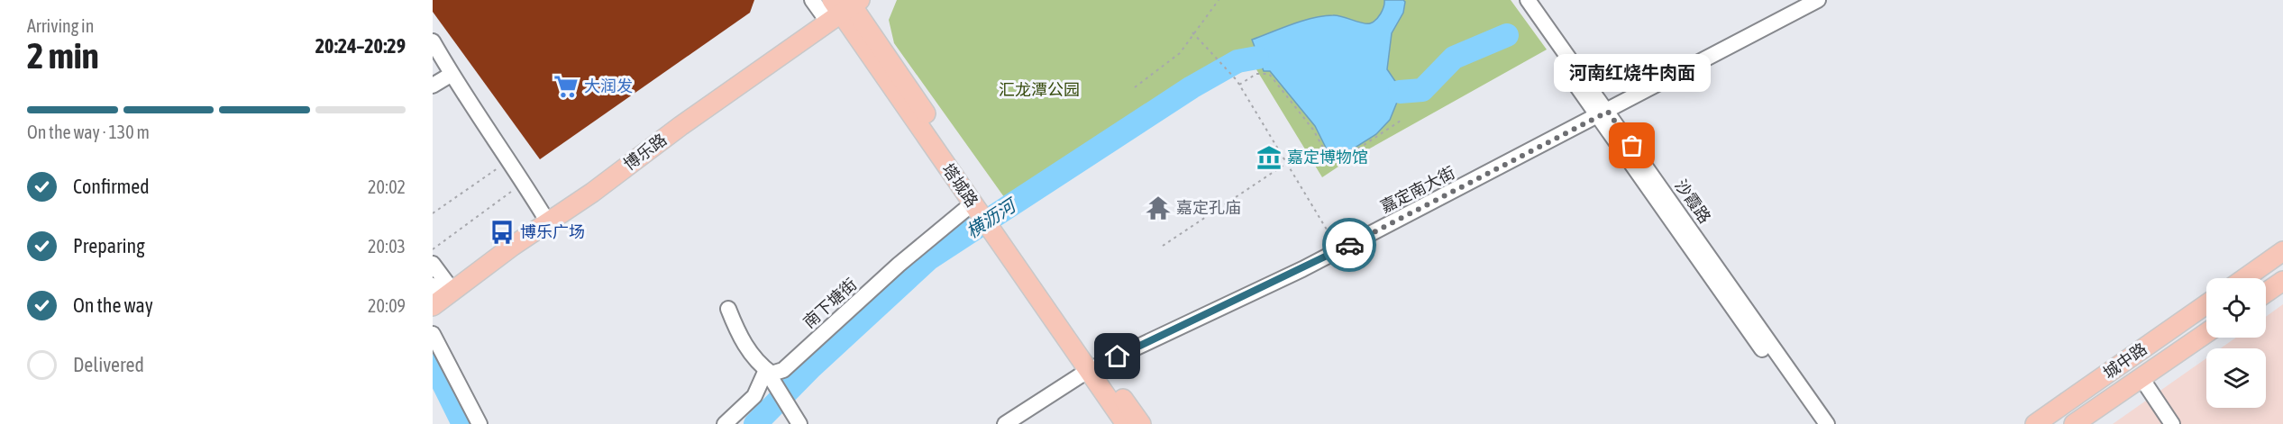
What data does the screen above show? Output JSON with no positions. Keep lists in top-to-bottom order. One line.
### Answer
{"streets":{"main road":["博乐路","塔城路","城中路"],"street":["嘉定南大街","沙霞路","南下塘街"]},"crossings":[["博乐路","塔城路"],["塔城路","嘉定南大街"],["塔城路","南下塘街"],["嘉定南大街","沙霞路"]],"water":["横沥河"],"parks":["汇龙潭公园"],"places":{"supermarket":["大润发"],"other":["河南红烧牛肉面"],"museum":["嘉定博物馆"],"temple":["嘉定孔庙"],"bus stop":["博乐广场"]},"page":{"heading":["2 min","Arriving in","20:24–20:29"],"bubble":"河南红烧牛肉面","bar":"On the way · 130 m","list":[["Confirmed","20:02"],["Preparing","20:03"],["On the way","20:09"],"Delivered"]}}
